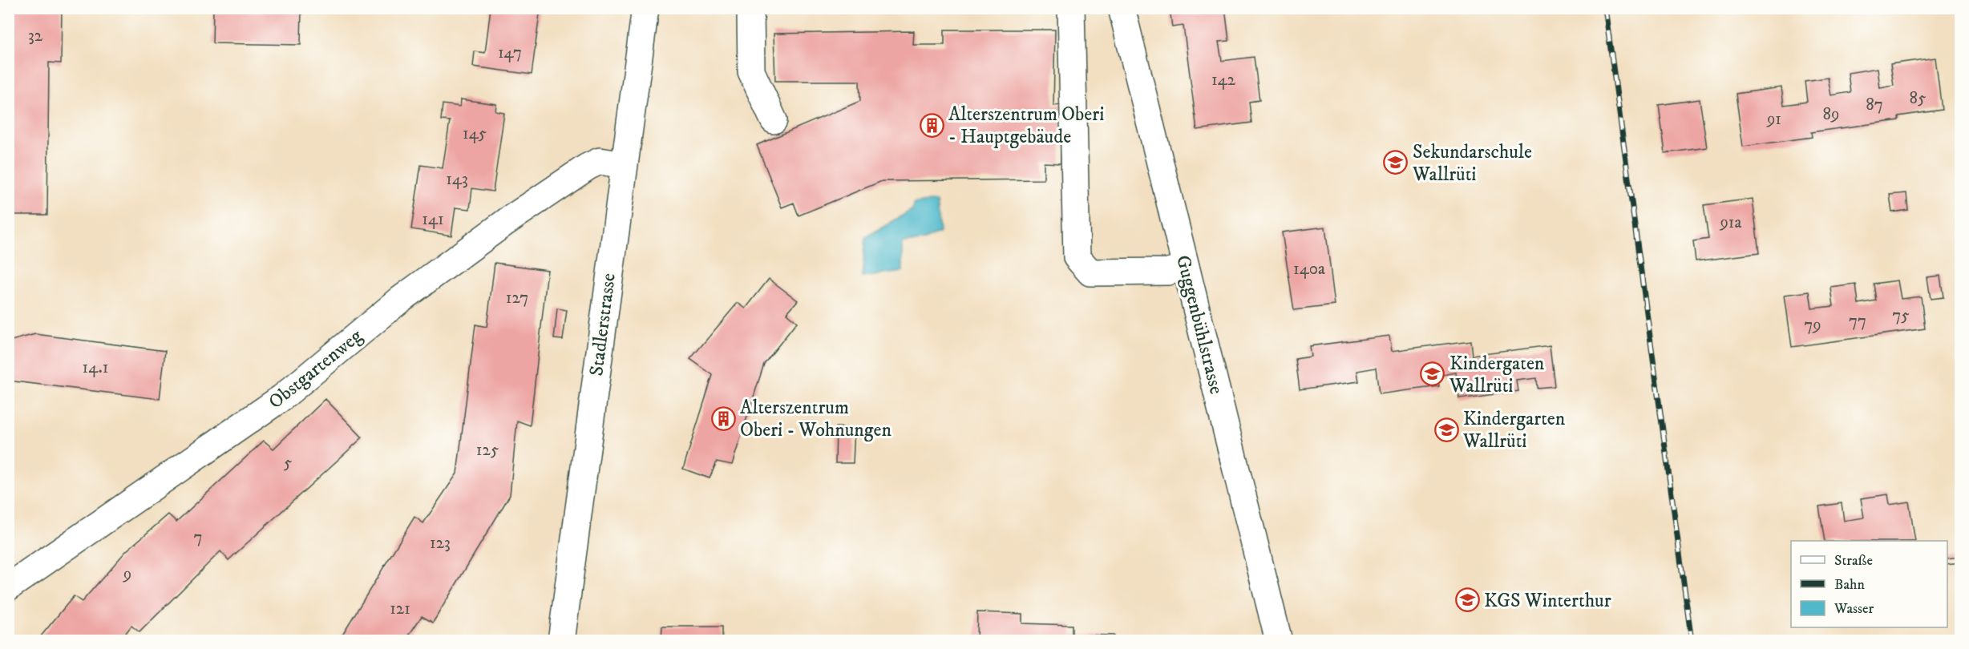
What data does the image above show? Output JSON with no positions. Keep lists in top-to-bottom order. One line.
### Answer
{"streets":{"street":["Stadlerstrasse","Guggenbühlstrasse","Obstgartenweg"]},"crossings":[["Stadlerstrasse","Obstgartenweg"]],"places":{"building":["Alterszentrum Oberi - Hauptgebäude","Alterszentrum Oberi - Wohnungen"],"school or university":["Sekundarschule Wallrüti","Kindergaten Wallrüti","Kindergarten Wallrüti","KGS Winterthur"]},"house_numbers":["32","147","142","85","87","89","91","145","143","141","91a","140a","127","75","77","79","14.1","125","5","7","123","9","121"],"legend":["Straße","Bahn","Wasser"]}
